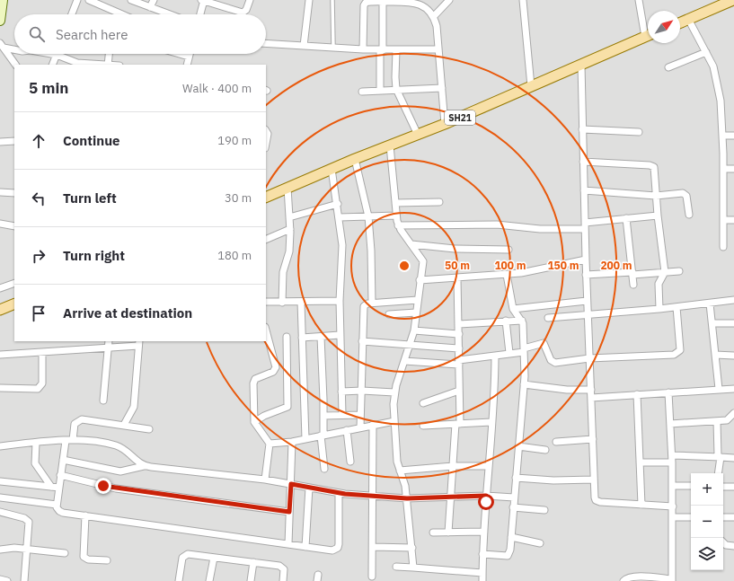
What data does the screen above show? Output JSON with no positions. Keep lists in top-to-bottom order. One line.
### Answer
{"streets":{"main road":["SH21"]},"north":"top right","page":{"search":"Search here","heading":["5 min","Walk · 400 m"],"list":[["Continue","190 m"],["Turn left","30 m"],["Turn right","180 m"],"Arrive at destination"],"map_buttons":["+","−"]},"rings":["50 m","100 m","150 m","200 m"]}
